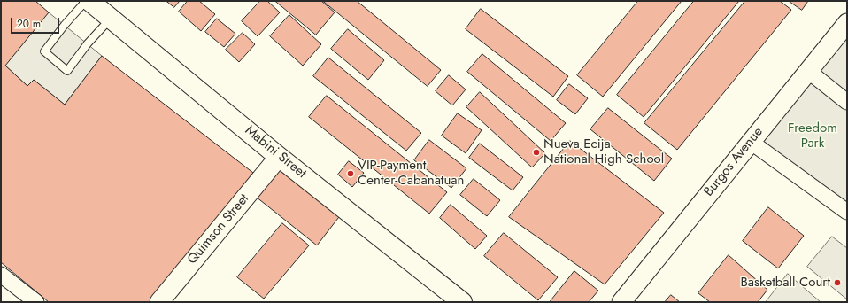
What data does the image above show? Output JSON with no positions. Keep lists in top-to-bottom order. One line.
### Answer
{"streets":{"main road":["Mabini Street"],"street":["Burgos Avenue","Quimson Street"]},"crossings":[["Mabini Street","Quimson Street"]],"parks":["Freedom Park"],"places":["Nueva Ecija National High School","VIP-Payment Center-Cabanatuan","Basketball Court"],"scale_bar":"20 m"}
